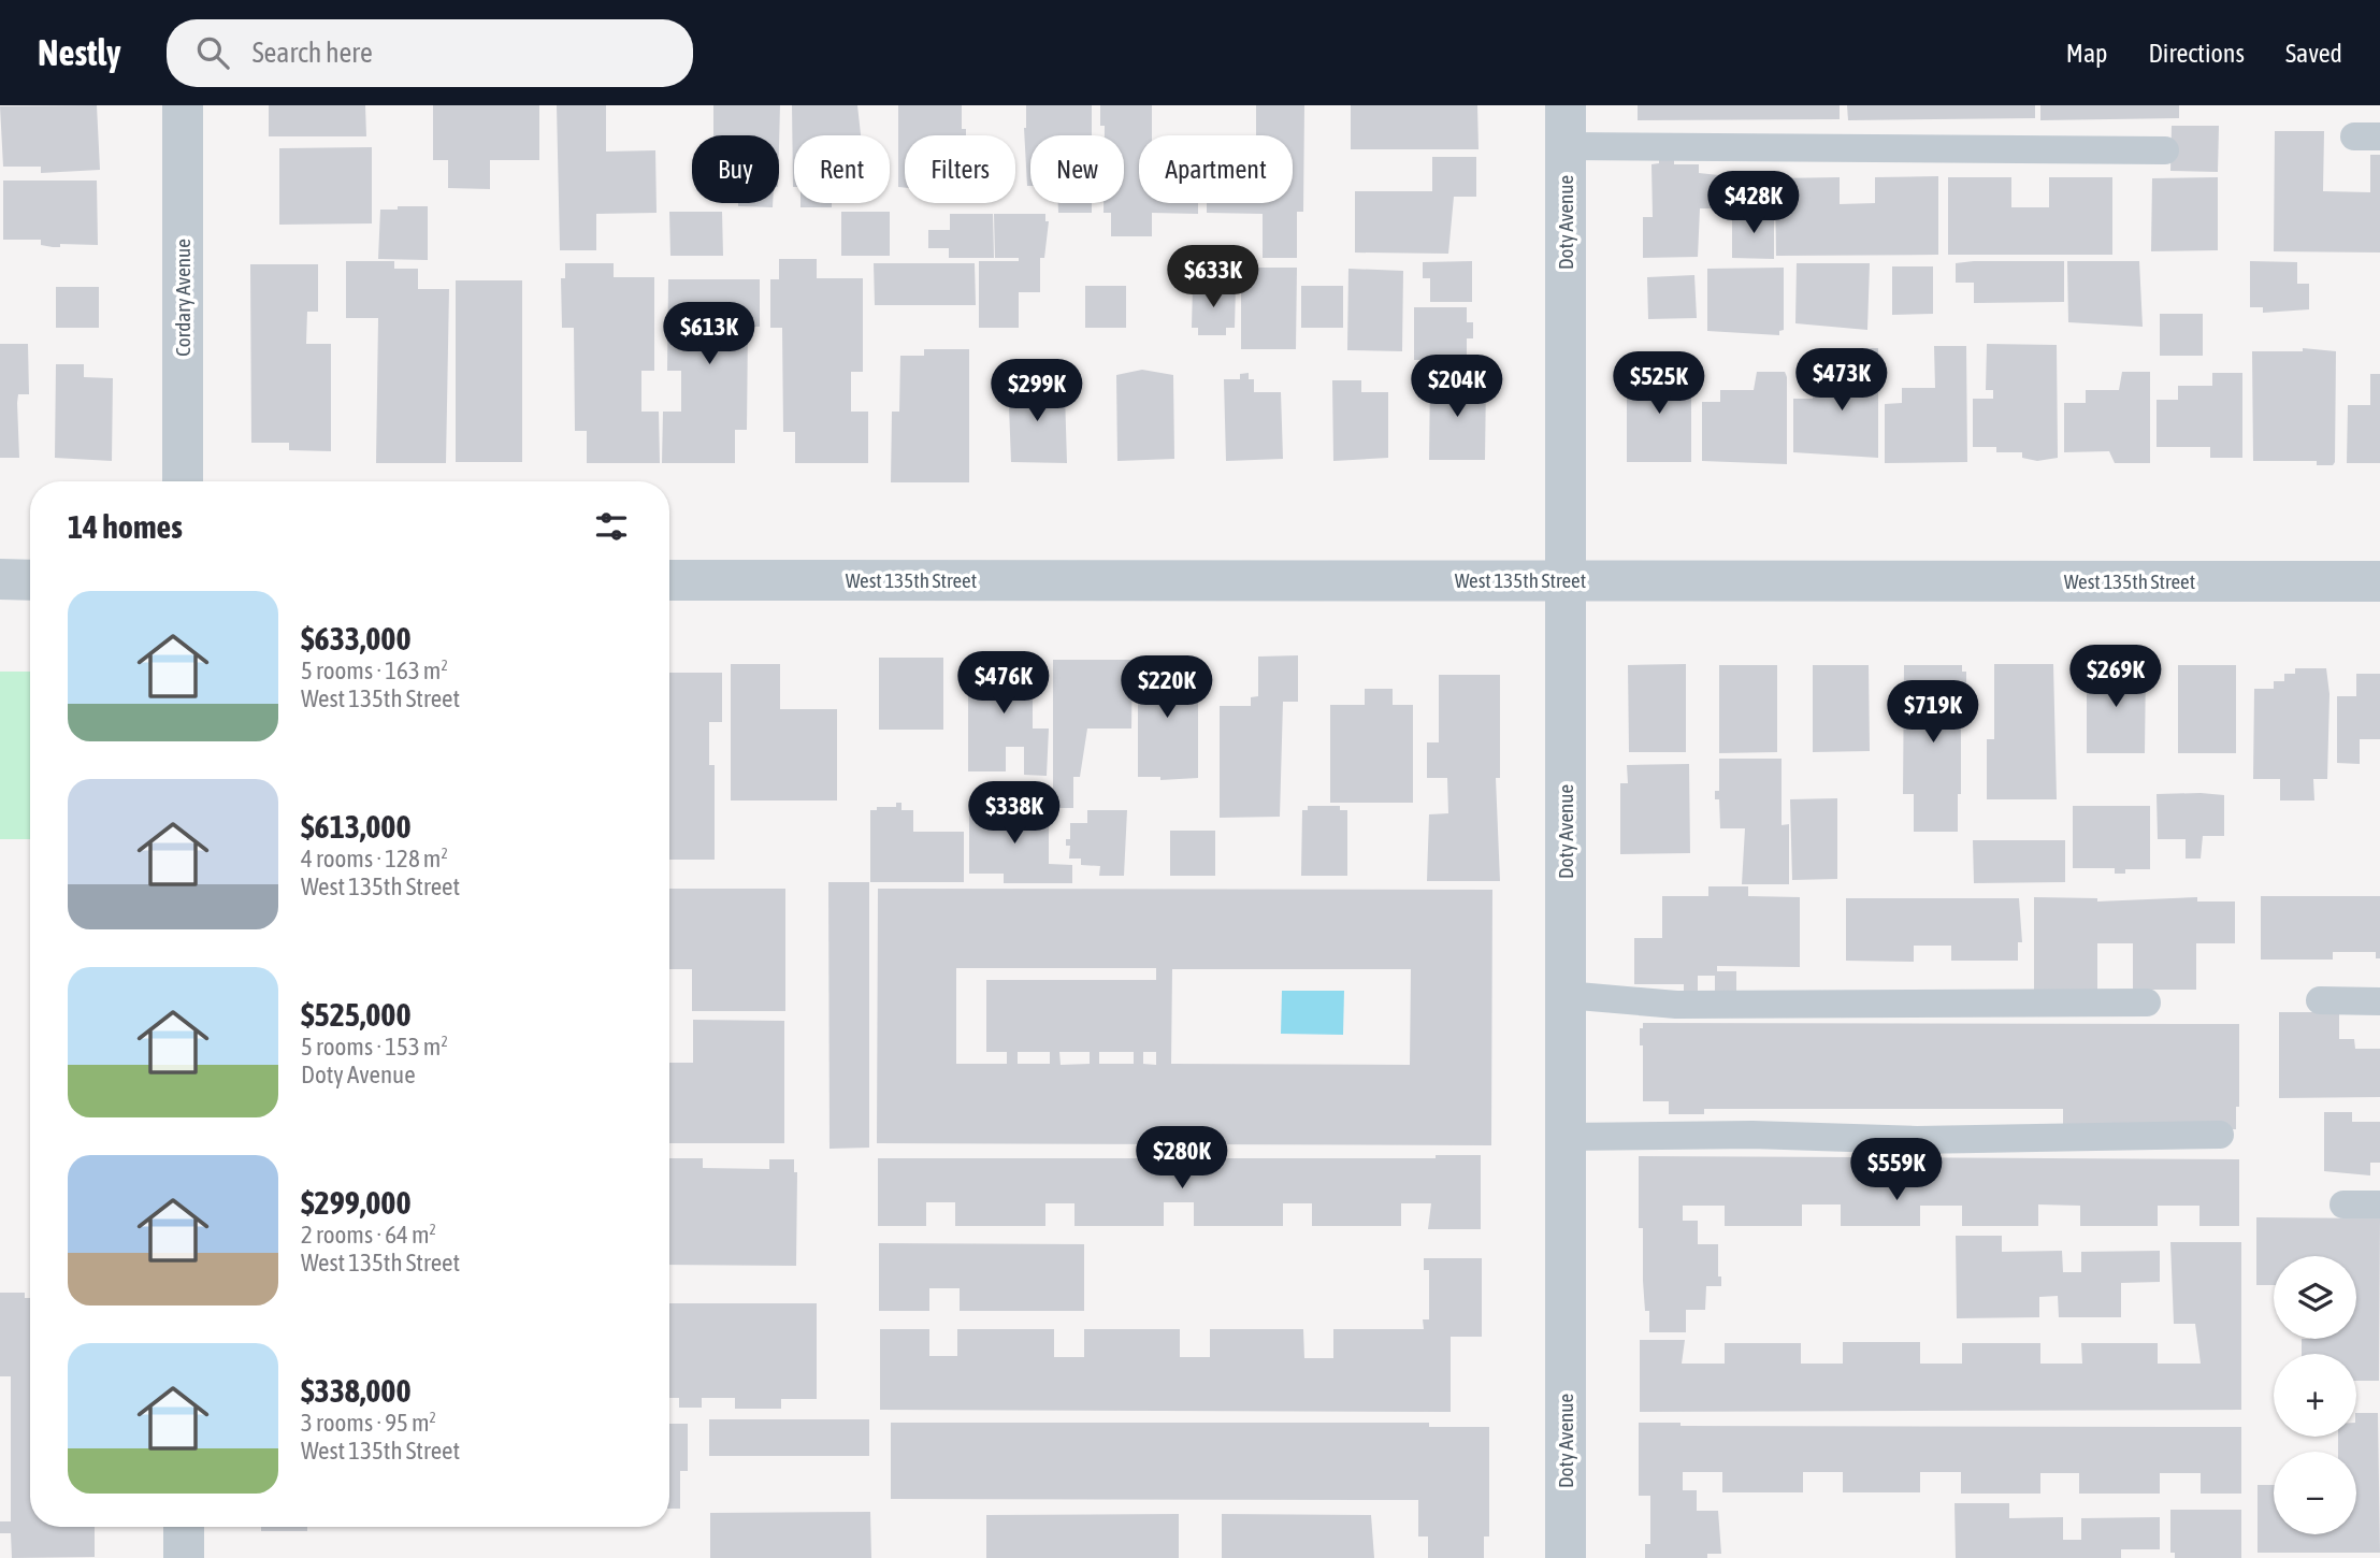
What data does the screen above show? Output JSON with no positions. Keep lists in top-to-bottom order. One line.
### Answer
{"streets":{"street":["Doty Avenue","Cordary Avenue","West 135th Street"]},"crossings":[["Doty Avenue","West 135th Street"]],"page":{"header":"Nestly","search":"Search here","nav":["Map","Directions","Saved"],"chip":["Buy","Rent","Filters","New","Apartment"],"price":["$428K","$633K","$613K","$473K","$525K","$204K","$299K","$269K","$476K","$220K","$719K","$338K","$280K","$559K"],"heading":"14 homes","list":[{"name":"$633,000","note":"5 rooms · 163 m² · West 135th Street"},{"name":"$613,000","note":"4 rooms · 128 m² · West 135th Street"},{"name":"$525,000","note":"5 rooms · 153 m² · Doty Avenue"},{"name":"$299,000","note":"2 rooms · 64 m² · West 135th Street"},{"name":"$338,000","note":"3 rooms · 95 m² · West 135th Street"}],"map_buttons":["+","−"]}}
